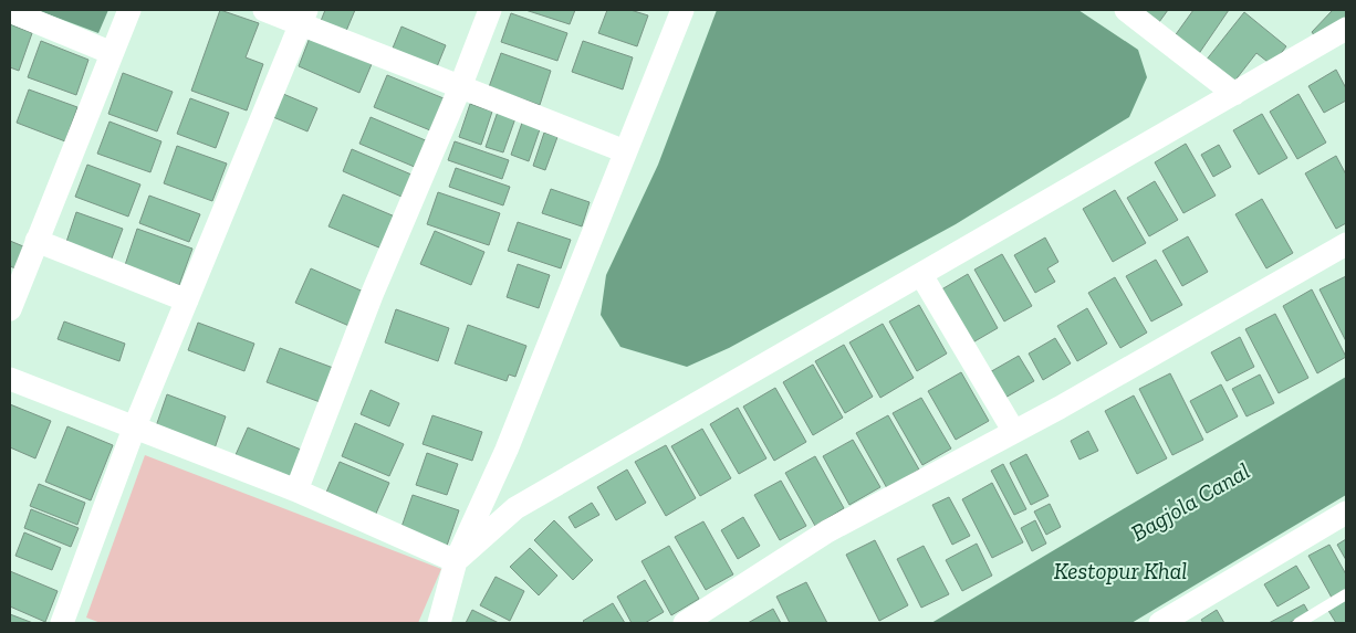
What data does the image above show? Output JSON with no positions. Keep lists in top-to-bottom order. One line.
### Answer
{"water":["Bagjola Canal","Kestopur Khal"]}
